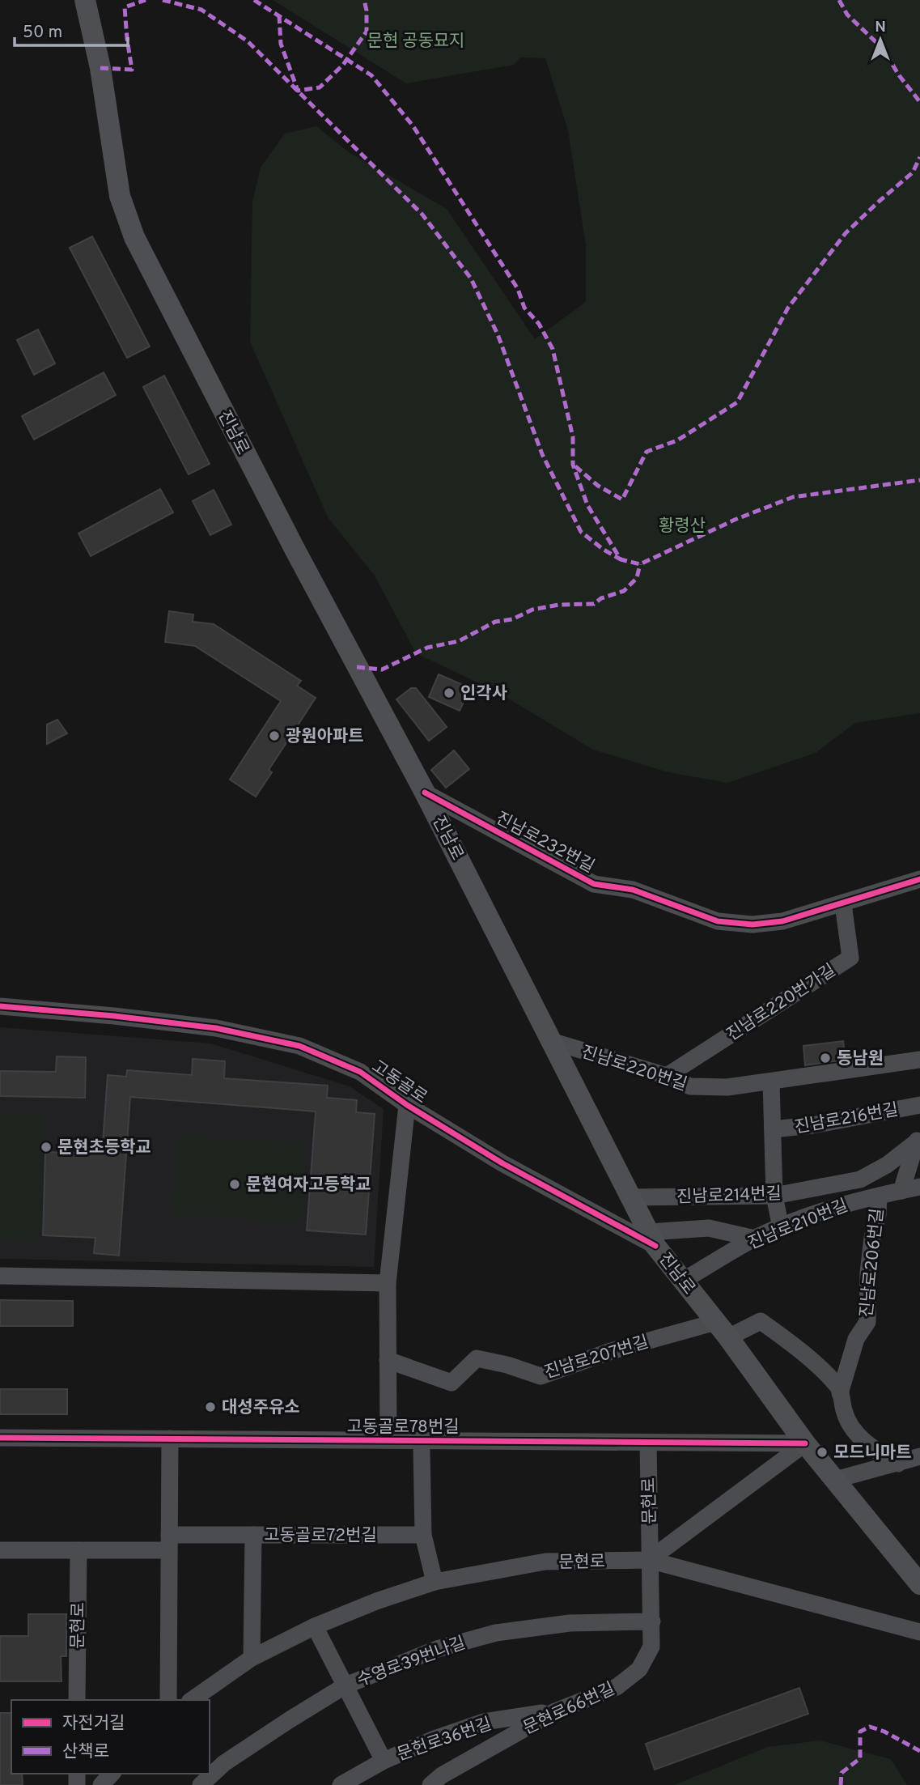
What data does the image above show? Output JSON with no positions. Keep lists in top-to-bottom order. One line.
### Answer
{"streets":{"main road":["진남로"],"street":["진남로232번길","진남로220번가길","진남로220번길","고동골로","진남로216번길","진남로214번길","진남로210번길","진남로206번길","진남로207번길","고동골로78번길","문헌로","고동골로72번길","문현로","수영로39번나길","문현로66번길","문헌로36번길"]},"crossings":[["진남로","진남로232번길"],["진남로","진남로220번길"],["진남로","고동골로"],["진남로","진남로214번길"],["진남로","진남로210번길"],["진남로","진남로207번길"],["진남로","고동골로78번길"],["진남로232번길","진남로220번가길"],["진남로220번가길","진남로220번길"],["고동골로","진남로207번길"],["고동골로","고동골로78번길"],["진남로210번길","진남로206번길"],["고동골로78번길","문헌로"],["문헌로","문현로"],["문헌로","문현로66번길"],["고동골로72번길","문현로"],["문현로","문현로66번길"],["수영로39번나길","문현로66번길"],["문현로66번길","문헌로36번길"]],"parks":["문현 공동묘지","황령산"],"places":["인각사","광원아파트","동남원","문현초등학교","문현여자고등학교","대성주유소","모드니마트"],"legend":["자전거길","산책로"],"scale_bar":"50 m","north":"top"}
